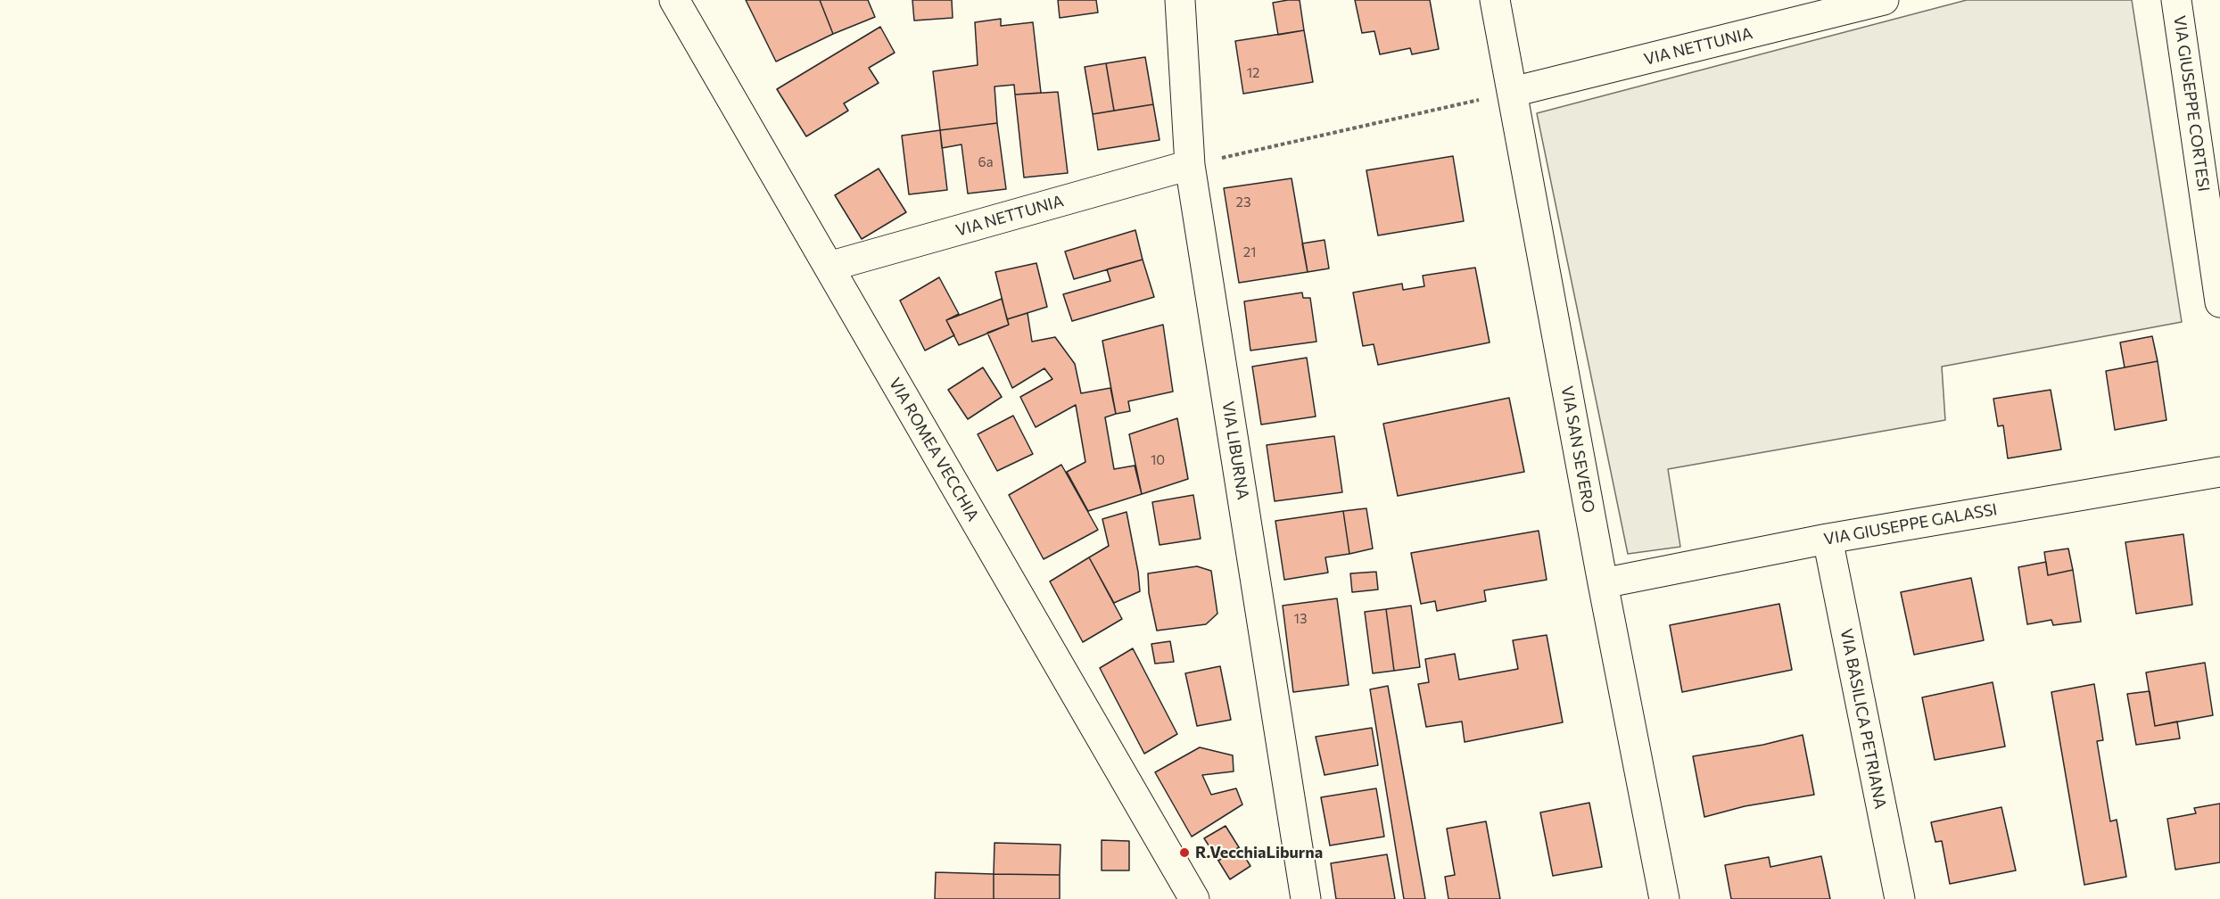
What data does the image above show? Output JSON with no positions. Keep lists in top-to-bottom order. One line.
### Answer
{"streets":{"street":["VIA NETTUNIA","VIA GIUSEPPE CORTESI","VIA ROMEA VECCHIA","VIA SAN SEVERO","VIA LIBURNA","VIA GIUSEPPE GALASSI","VIA BASILICA PETRIANA"]},"crossings":[["VIA NETTUNIA","VIA ROMEA VECCHIA"],["VIA NETTUNIA","VIA SAN SEVERO"],["VIA NETTUNIA","VIA LIBURNA"],["VIA SAN SEVERO","VIA GIUSEPPE GALASSI"],["VIA GIUSEPPE GALASSI","VIA BASILICA PETRIANA"]],"places":["R.VecchiaLiburna"],"house_numbers":["12","6a","23","21","10","13"]}
